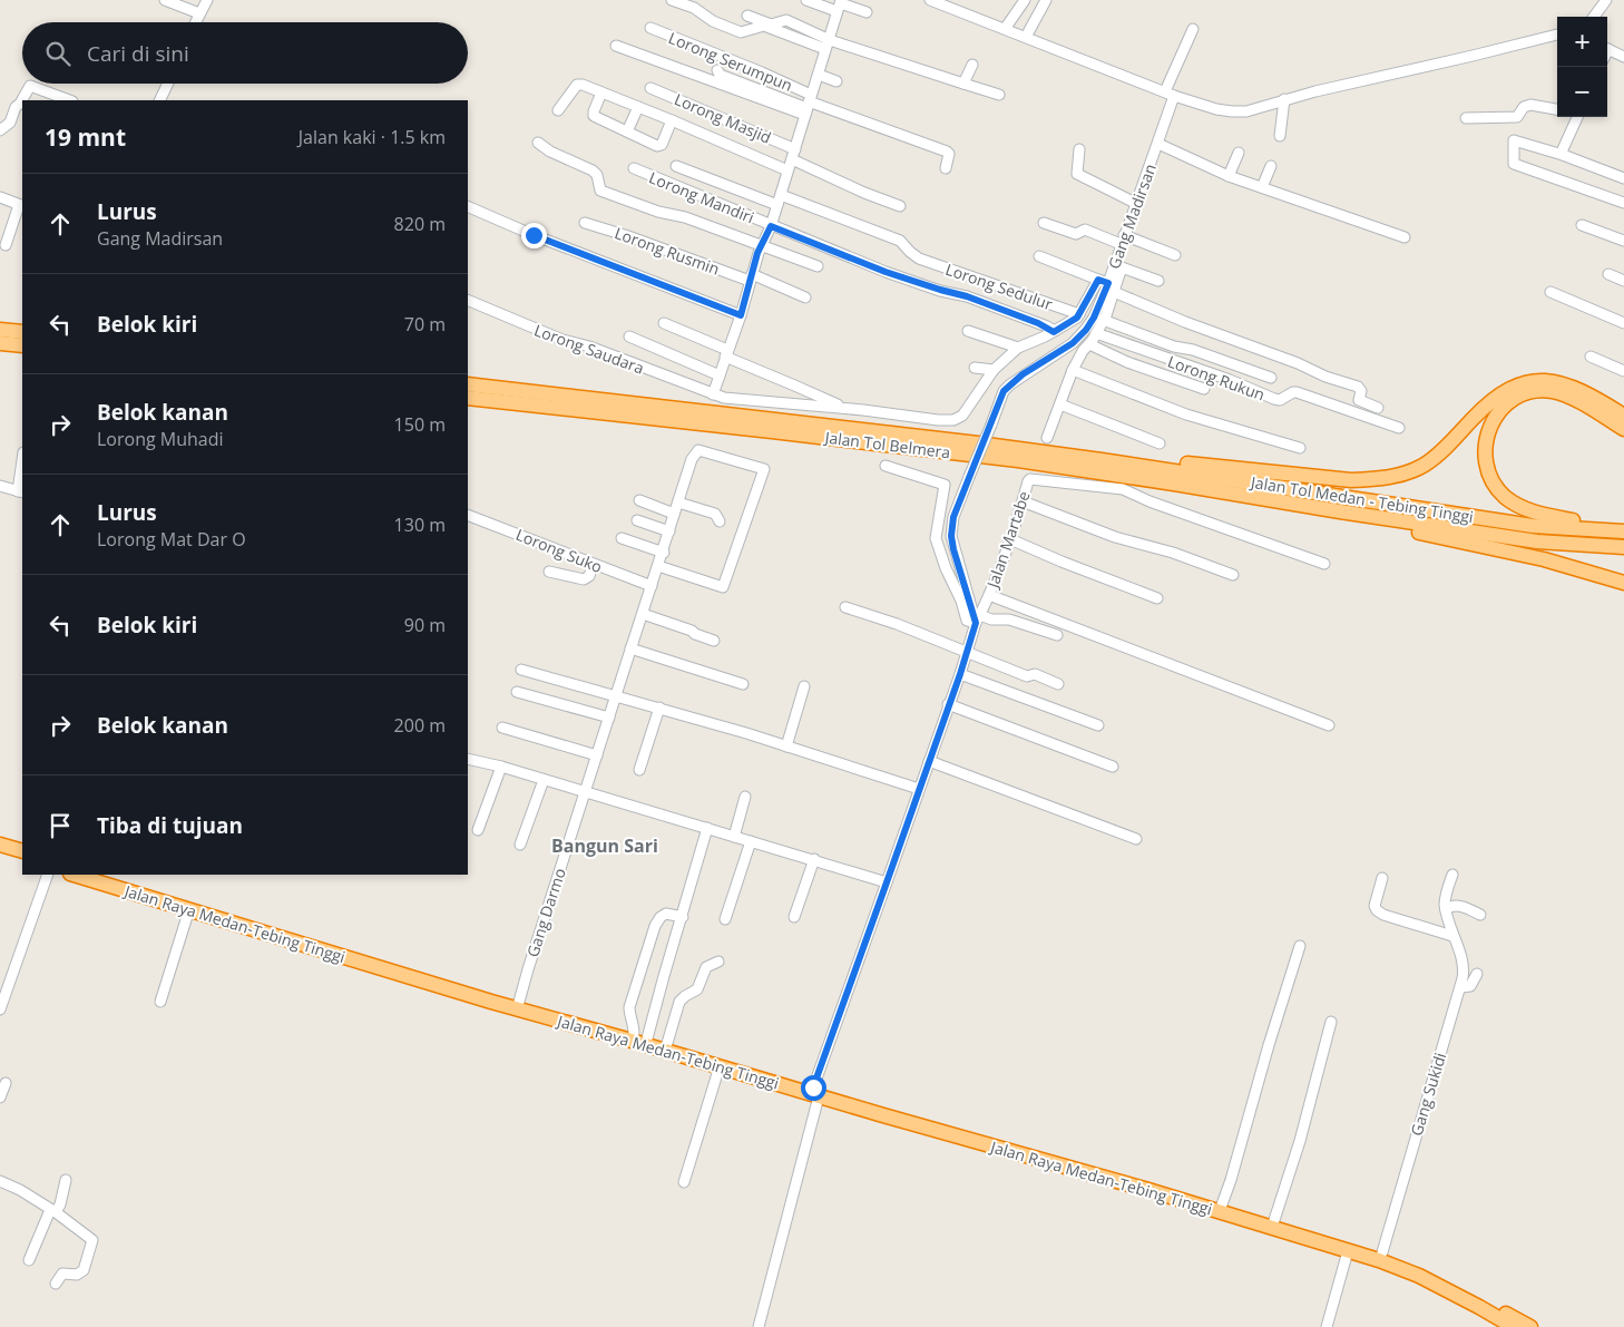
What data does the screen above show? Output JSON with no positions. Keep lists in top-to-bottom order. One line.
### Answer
{"streets":{"highway":["Jalan Tol Belmera","Jalan Tol Medan - Tebing Tinggi","Jalan Raya Medan-Tebing Tinggi"],"street":["Lorong Serumpun","Lorong Masjid","Lorong Mandiri","Gang Madirsan","Lorong Rusmin","Lorong Sedulur","Lorong Saudara","Lorong Rukun","Jalan Martabe","Lorong Suko","Gang Darmo","Gang Sukidi"]},"crossings":[["Gang Madirsan","Jalan Martabe"],["Jalan Tol Belmera","Jalan Tol Medan - Tebing Tinggi"],["Lorong Suko","Gang Darmo"],["Gang Darmo","Jalan Raya Medan-Tebing Tinggi"],["Jalan Raya Medan-Tebing Tinggi","Gang Sukidi"]],"districts":["Bangun Sari"],"page":{"map_buttons":["+","−"],"search":"Cari di sini","heading":["19 mnt","Jalan kaki · 1.5 km"],"list":[["Lurus","Gang Madirsan","820 m"],["Belok kiri","70 m"],["Belok kanan","Lorong Muhadi","150 m"],["Lurus","Lorong Mat Dar O","130 m"],["Belok kiri","90 m"],["Belok kanan","200 m"],"Tiba di tujuan"]}}
